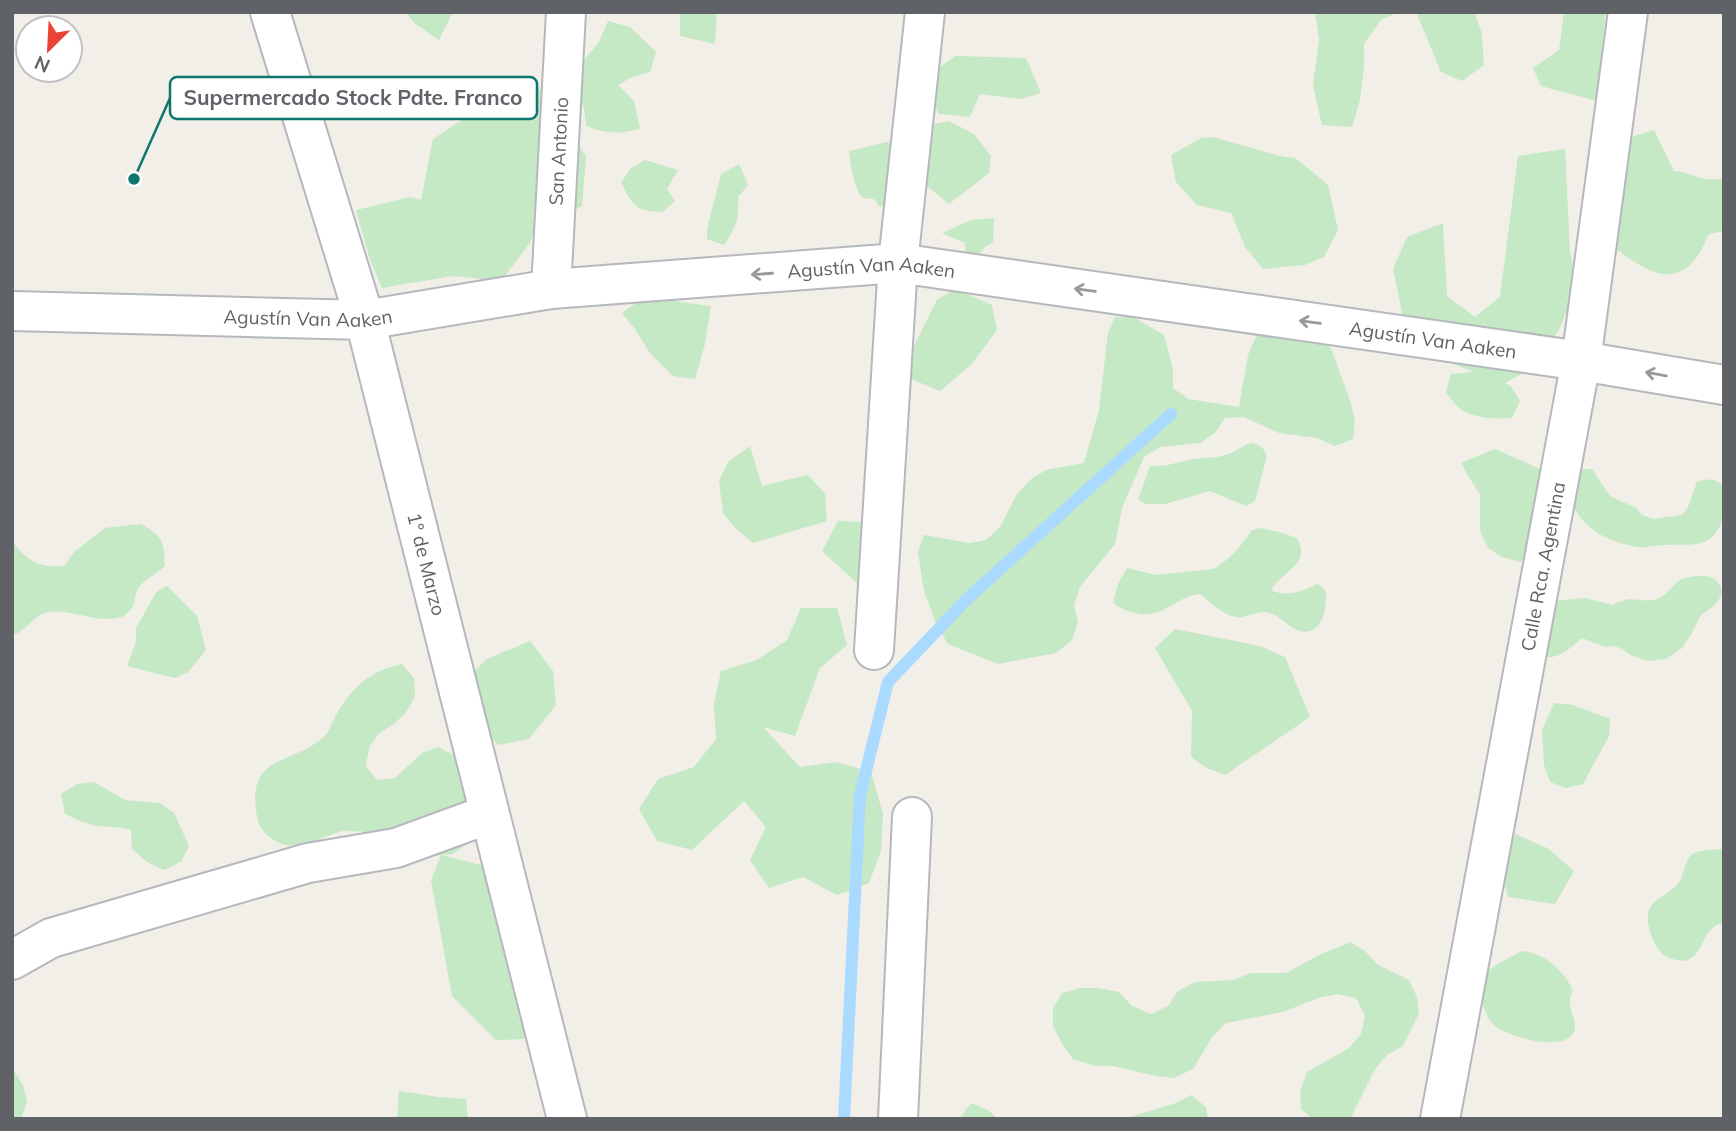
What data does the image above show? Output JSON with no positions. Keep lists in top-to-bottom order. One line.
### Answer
{"streets":{"street":["San Antonio","Agustín Van Aaken","1° de Marzo","Calle Rca. Agentina"]},"crossings":[["San Antonio","Agustín Van Aaken"],["Agustín Van Aaken","1° de Marzo"],["Agustín Van Aaken","Calle Rca. Agentina"]],"one_way":["Agustín Van Aaken"],"places":["Supermercado Stock Pdte. Franco"],"north":"bottom left"}
